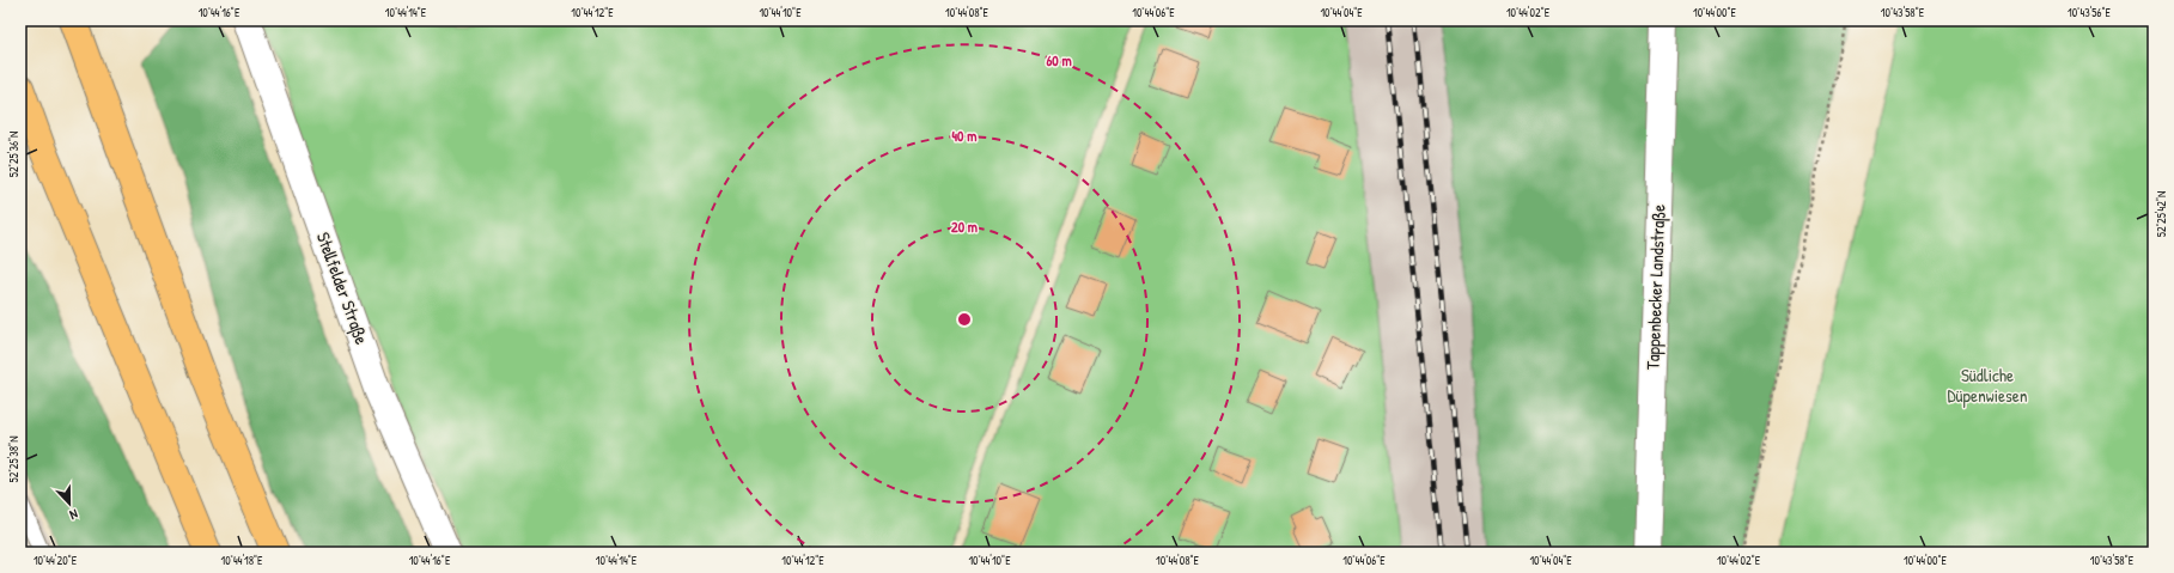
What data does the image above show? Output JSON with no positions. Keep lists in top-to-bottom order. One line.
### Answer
{"streets":{"street":["Tappenbecker Landstraße","Stellfelder Straße"]},"parks":["Südliche Düpenwiesen"],"north":"bottom","coordinates":["10°44'16\"E","10°44'14\"E","10°44'12\"E","10°44'10\"E","10°44'08\"E","10°44'06\"E","10°44'04\"E","10°44'02\"E","10°44'00\"E","10°43'58\"E","10°43'56\"E","52°25'36\"N","52°25'42\"N","52°25'38\"N","10°44'20\"E","10°44'18\"E"],"rings":["60 m","40 m","20 m"]}
